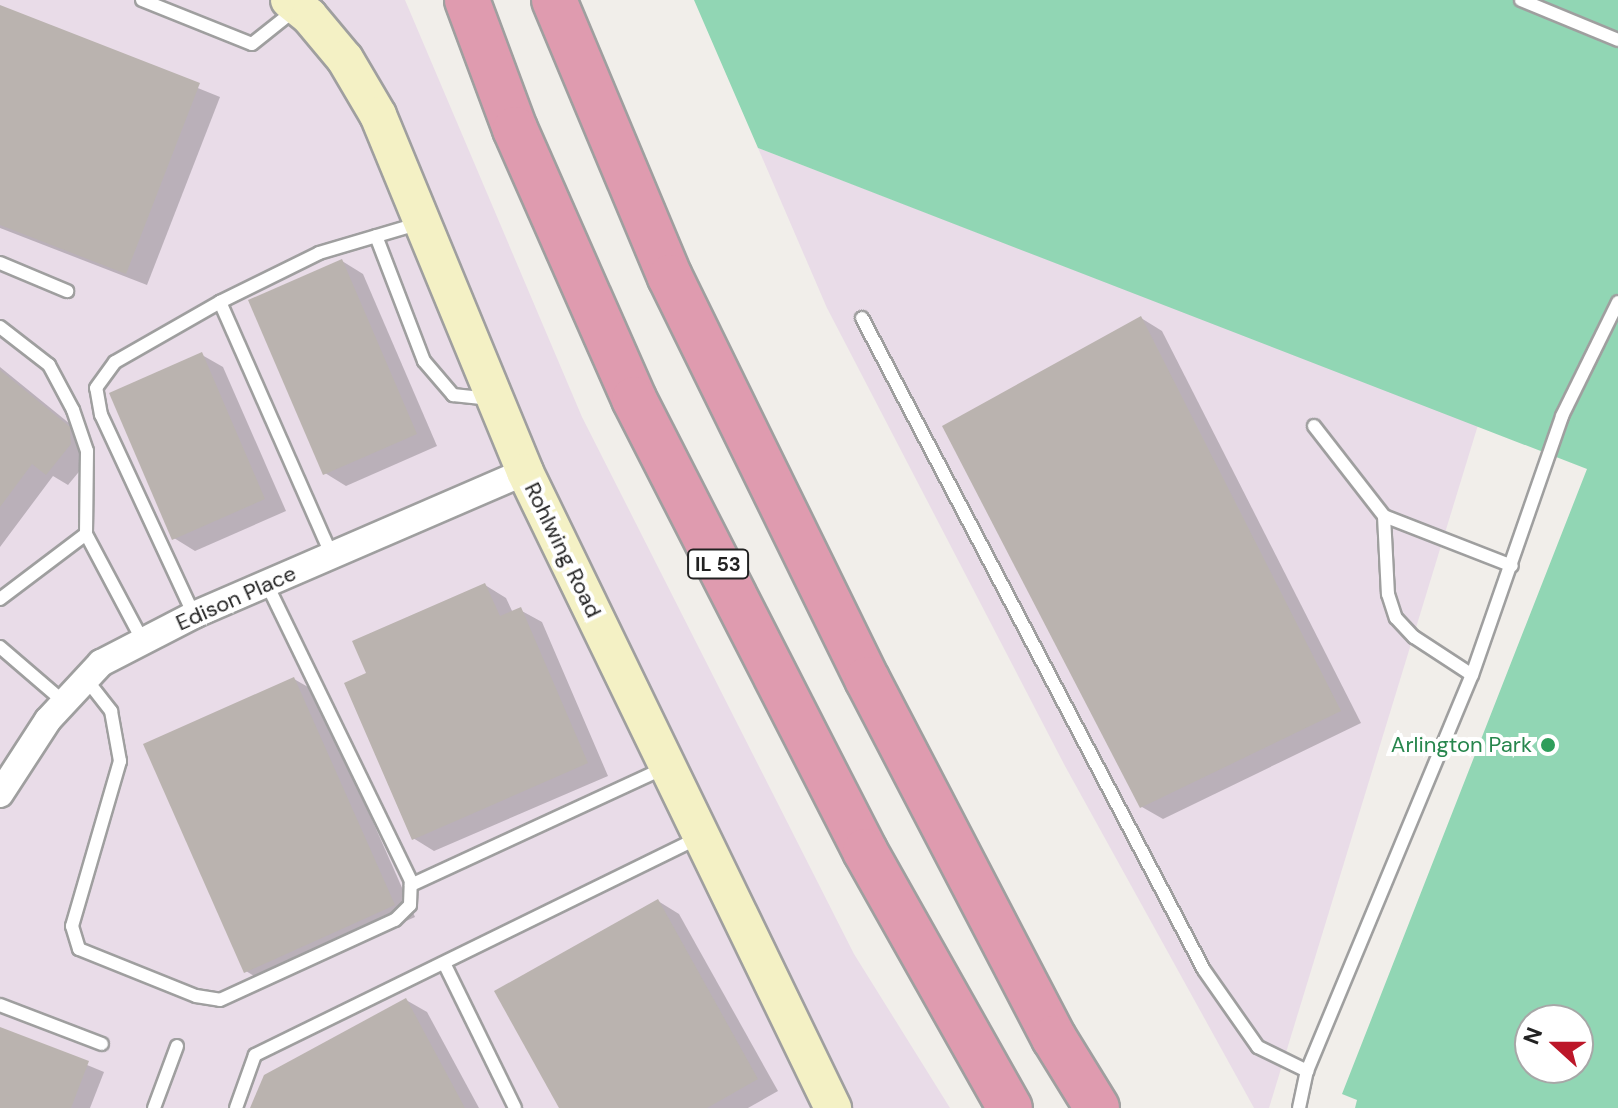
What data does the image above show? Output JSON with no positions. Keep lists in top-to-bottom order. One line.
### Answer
{"streets":{"highway":["IL 53"],"main road":["Rohlwing Road"],"street":["Edison Place"]},"crossings":[["Rohlwing Road","Edison Place"]],"places":["Arlington Park"],"north":"left"}
